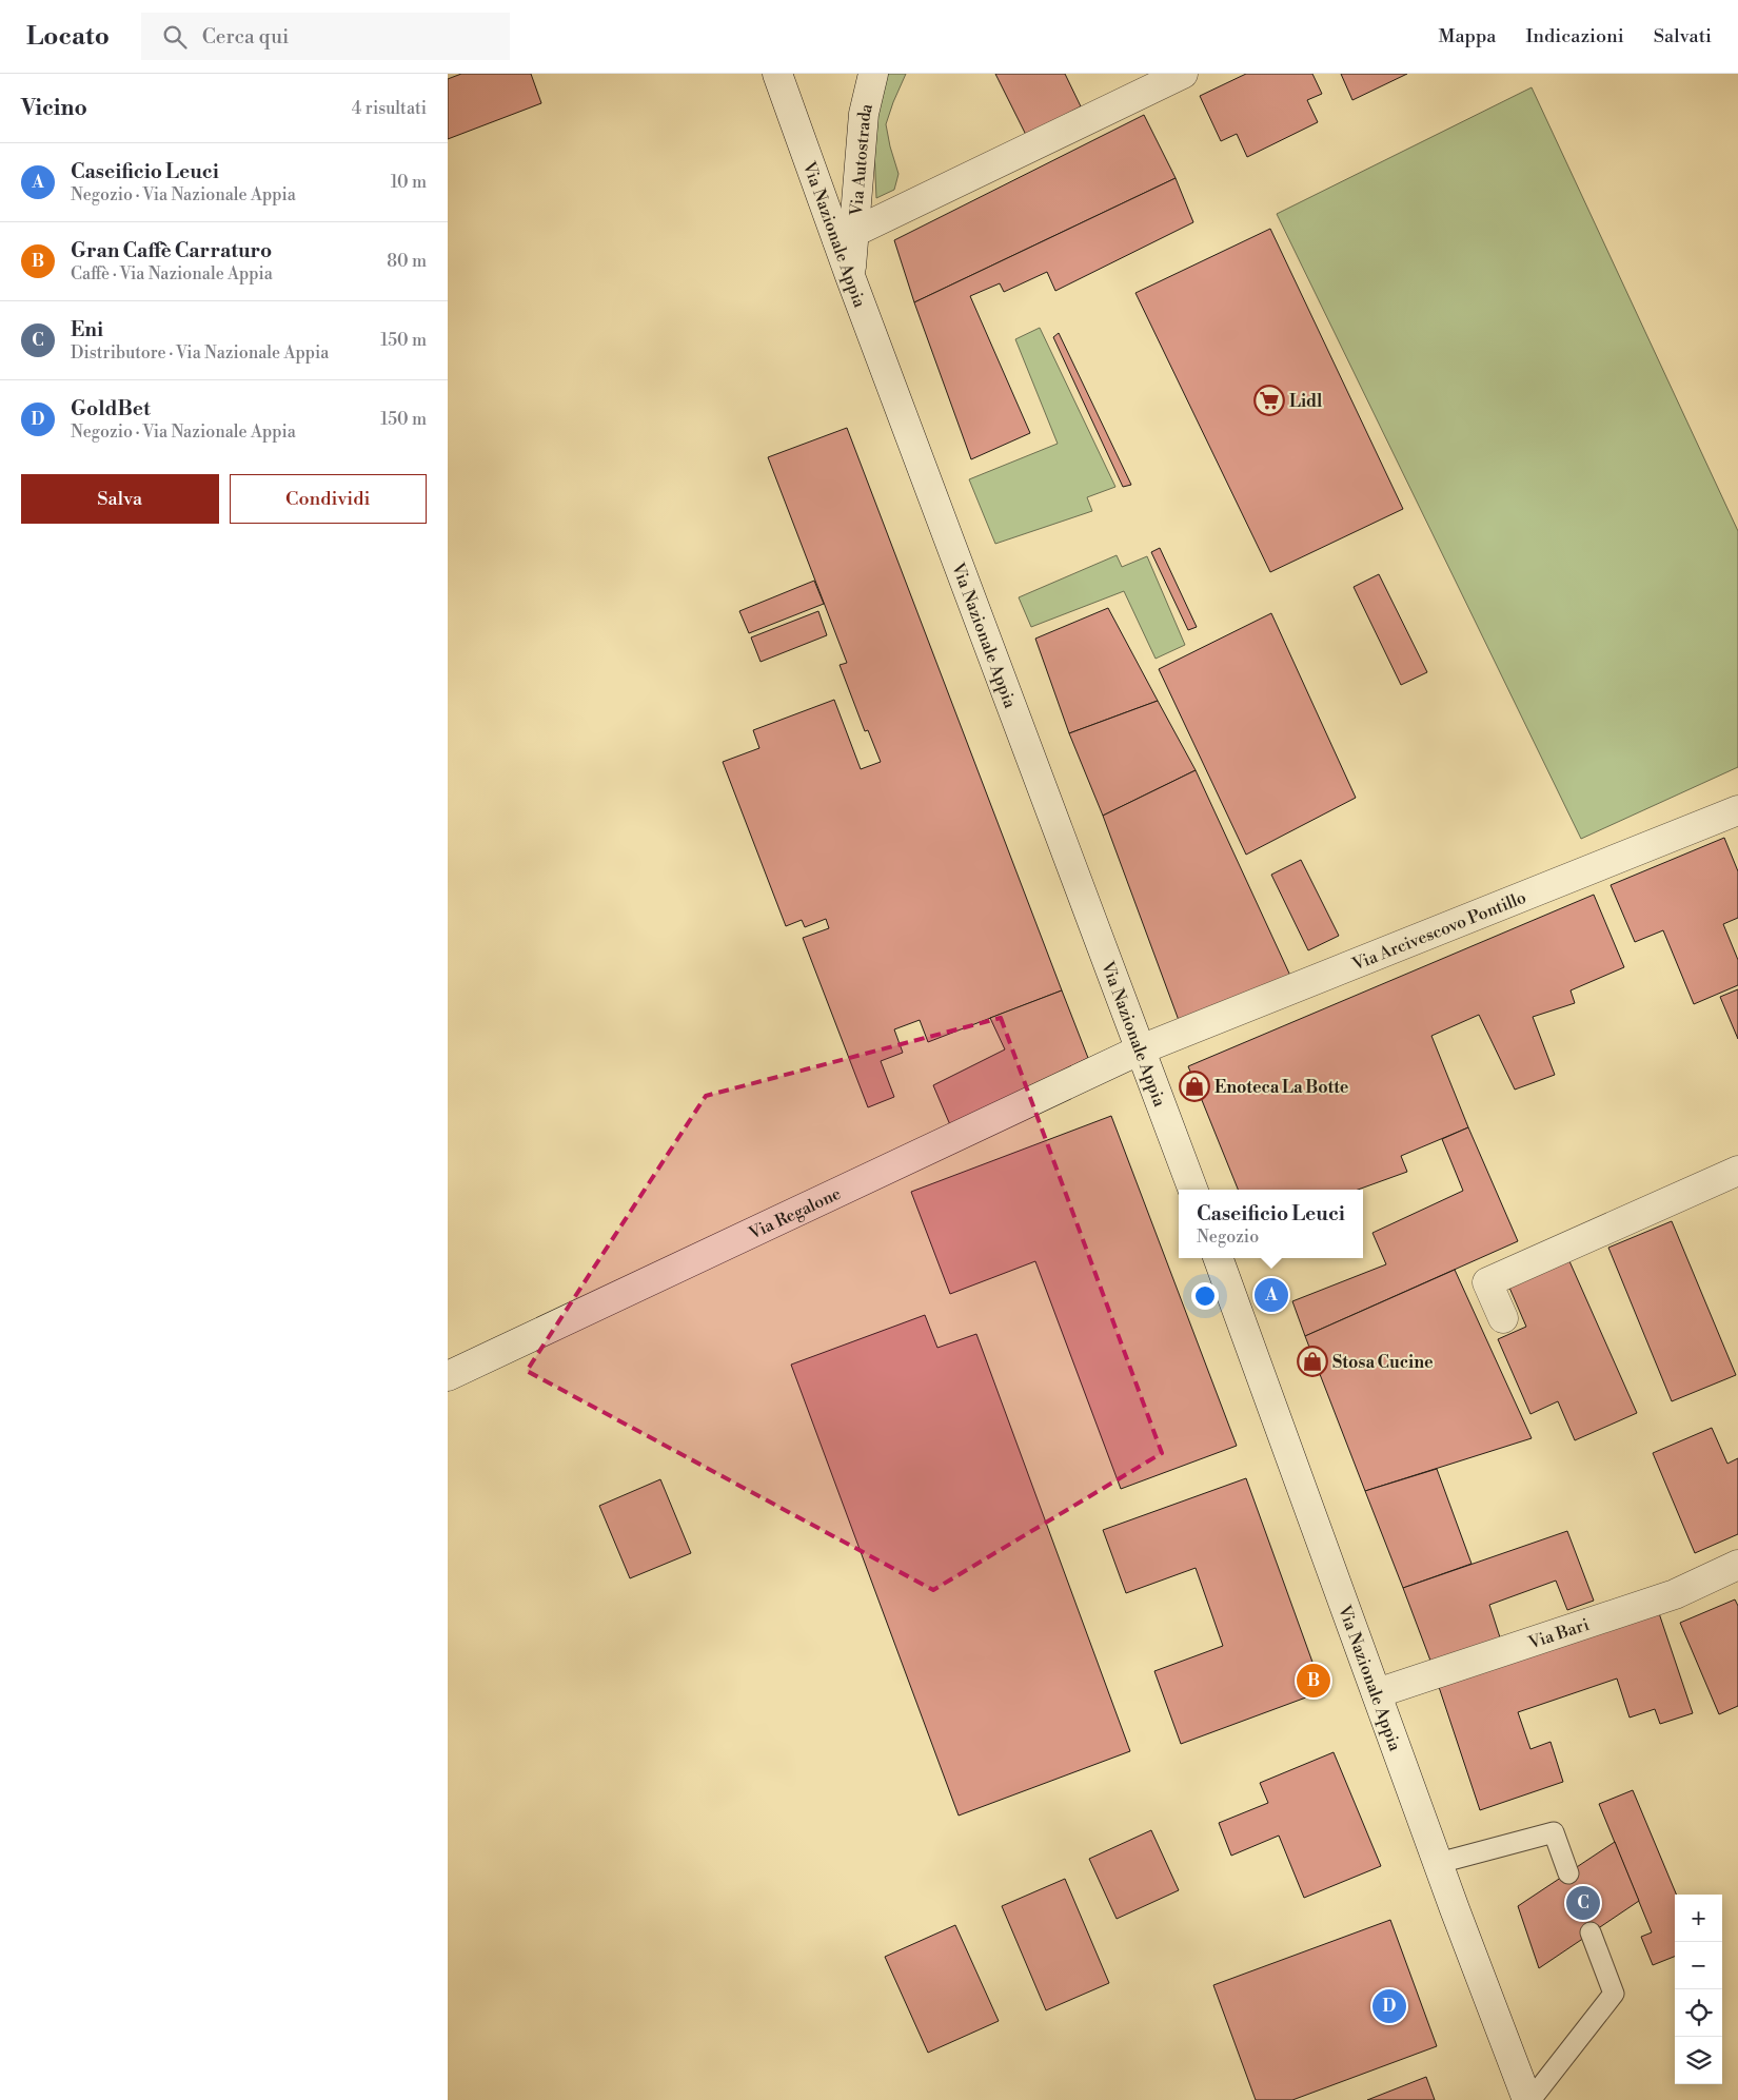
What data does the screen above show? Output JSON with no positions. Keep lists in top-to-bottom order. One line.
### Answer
{"streets":{"street":["Via Autostrada","Via Nazionale Appia","Via Arcivescovo Pontillo","Via Regalone","Via Bari"]},"crossings":[["Via Autostrada","Via Nazionale Appia"],["Via Nazionale Appia","Via Arcivescovo Pontillo"],["Via Nazionale Appia","Via Regalone"],["Via Nazionale Appia","Via Bari"],["Via Arcivescovo Pontillo","Via Regalone"]],"places":{"supermarket":["Lidl"],"shop":["Enoteca La Botte","Stosa Cucine"]},"page":{"header":"Locato","search":"Cerca qui","nav":["Mappa","Indicazioni","Salvati"],"heading":["Vicino","4 risultati"],"list":[{"mark":"A","name":"Caseificio Leuci","note":"Negozio · Via Nazionale Appia","value":"10 m"},{"mark":"B","name":"Gran Caffè Carraturo","note":"Caffè · Via Nazionale Appia","value":"80 m"},{"mark":"C","name":"Eni","note":"Distributore · Via Nazionale Appia","value":"150 m"},{"mark":"D","name":"GoldBet","note":"Negozio · Via Nazionale Appia","value":"150 m"}],"buttons":["Salva","Condividi"],"popup":["Caseificio Leuci","Negozio"],"pins":["A","B","C","D"],"map_buttons":["+","−"]}}
